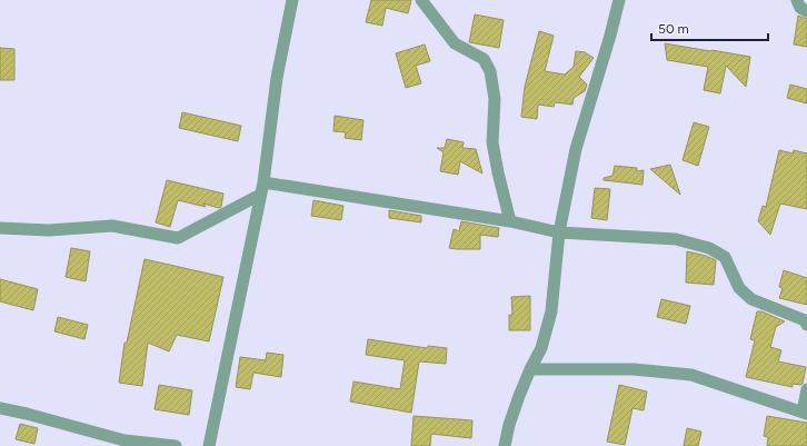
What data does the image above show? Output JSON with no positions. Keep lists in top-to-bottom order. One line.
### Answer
{"scale_bar":"50 m"}
